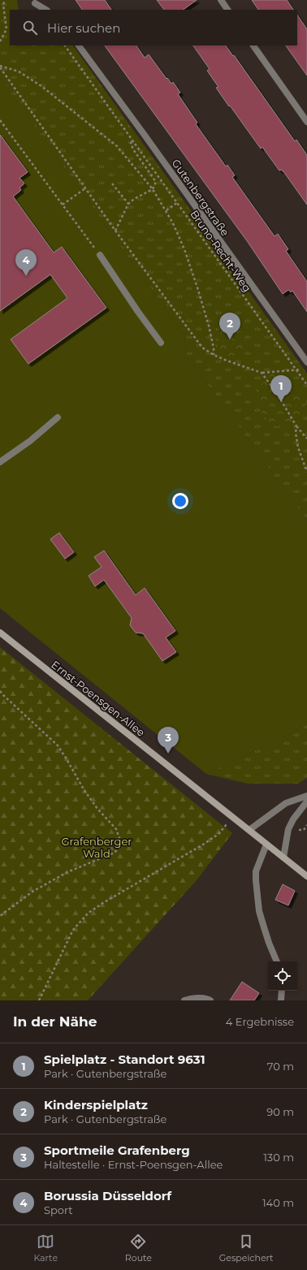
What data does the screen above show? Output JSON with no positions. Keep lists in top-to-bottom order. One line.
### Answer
{"streets":{"street":["Gutenbergstraße","Ernst-Poensgen-Allee"],"path":["Bruno-Recht-Weg"]},"parks":["Grafenberger Wald"],"page":{"search":"Hier suchen","pins":["4","2","1","3"],"heading":["In der Nähe","4 Ergebnisse"],"list":[{"mark":"1","name":"Spielplatz - Standort 9631","note":"Park · Gutenbergstraße","value":"70 m"},{"mark":"2","name":"Kinderspielplatz","note":"Park · Gutenbergstraße","value":"90 m"},{"mark":"3","name":"Sportmeile Grafenberg","note":"Haltestelle · Ernst-Poensgen-Allee","value":"130 m"},{"mark":"4","name":"Borussia Düsseldorf","note":"Sport","value":"140 m"}],"nav":["Karte","Route","Gespeichert"]}}
